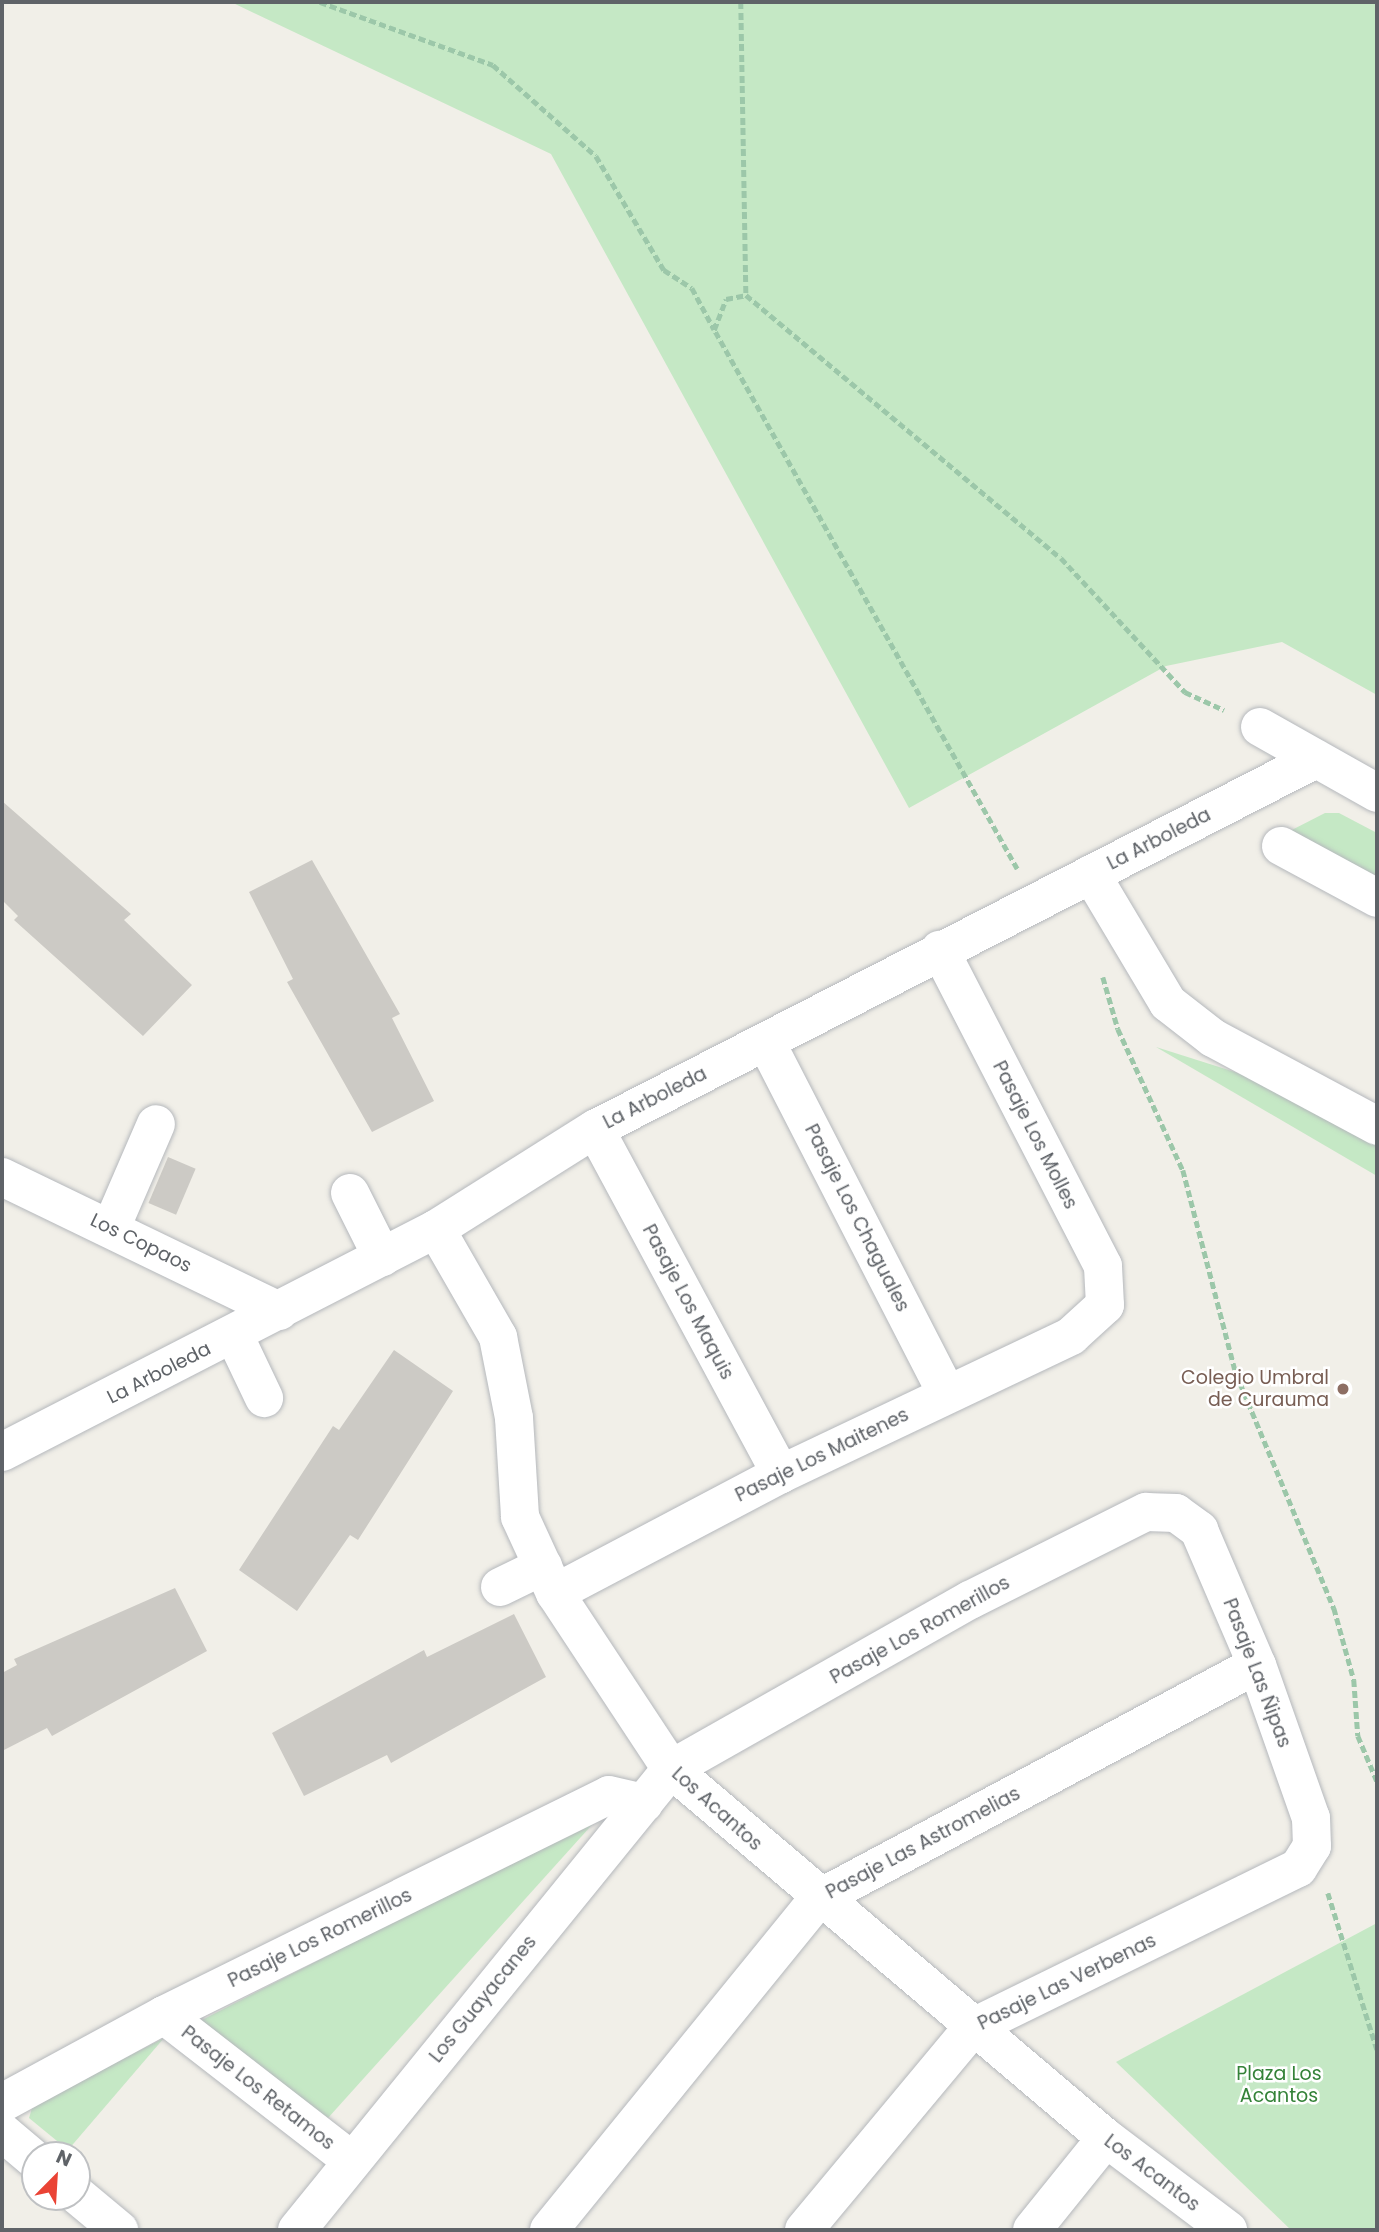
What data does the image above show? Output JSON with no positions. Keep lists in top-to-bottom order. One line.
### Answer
{"streets":{"street":["La Arboleda","Pasaje Los Molles","Pasaje Los Chaguales","Los Copaos","Pasaje Los Maquis","Pasaje Los Maitenes","Pasaje Los Romerillos","Pasaje Las Ñipas","Los Acantos","Pasaje Las Astromelias","Pasaje Las Verbenas","Los Guayacanes","Pasaje Los Retamos"]},"crossings":[["La Arboleda","Pasaje Los Molles"],["La Arboleda","Pasaje Los Chaguales"],["La Arboleda","Los Copaos"],["La Arboleda","Pasaje Los Maquis"],["La Arboleda","Los Acantos"],["Pasaje Los Molles","Pasaje Los Maitenes"],["Pasaje Los Chaguales","Pasaje Los Maitenes"],["Pasaje Los Maquis","Pasaje Los Maitenes"],["Pasaje Los Maitenes","Los Acantos"],["Pasaje Los Romerillos","Pasaje Las Ñipas"],["Pasaje Los Romerillos","Los Acantos"],["Pasaje Los Romerillos","Los Guayacanes"],["Pasaje Los Romerillos","Pasaje Los Retamos"],["Pasaje Las Ñipas","Pasaje Las Astromelias"],["Pasaje Las Ñipas","Pasaje Las Verbenas"],["Los Acantos","Pasaje Las Astromelias"],["Los Acantos","Pasaje Las Verbenas"],["Los Acantos","Los Guayacanes"],["Los Guayacanes","Pasaje Los Retamos"]],"parks":["Plaza Los Acantos"],"places":["Colegio Umbral de Curauma"],"north":"top right"}
